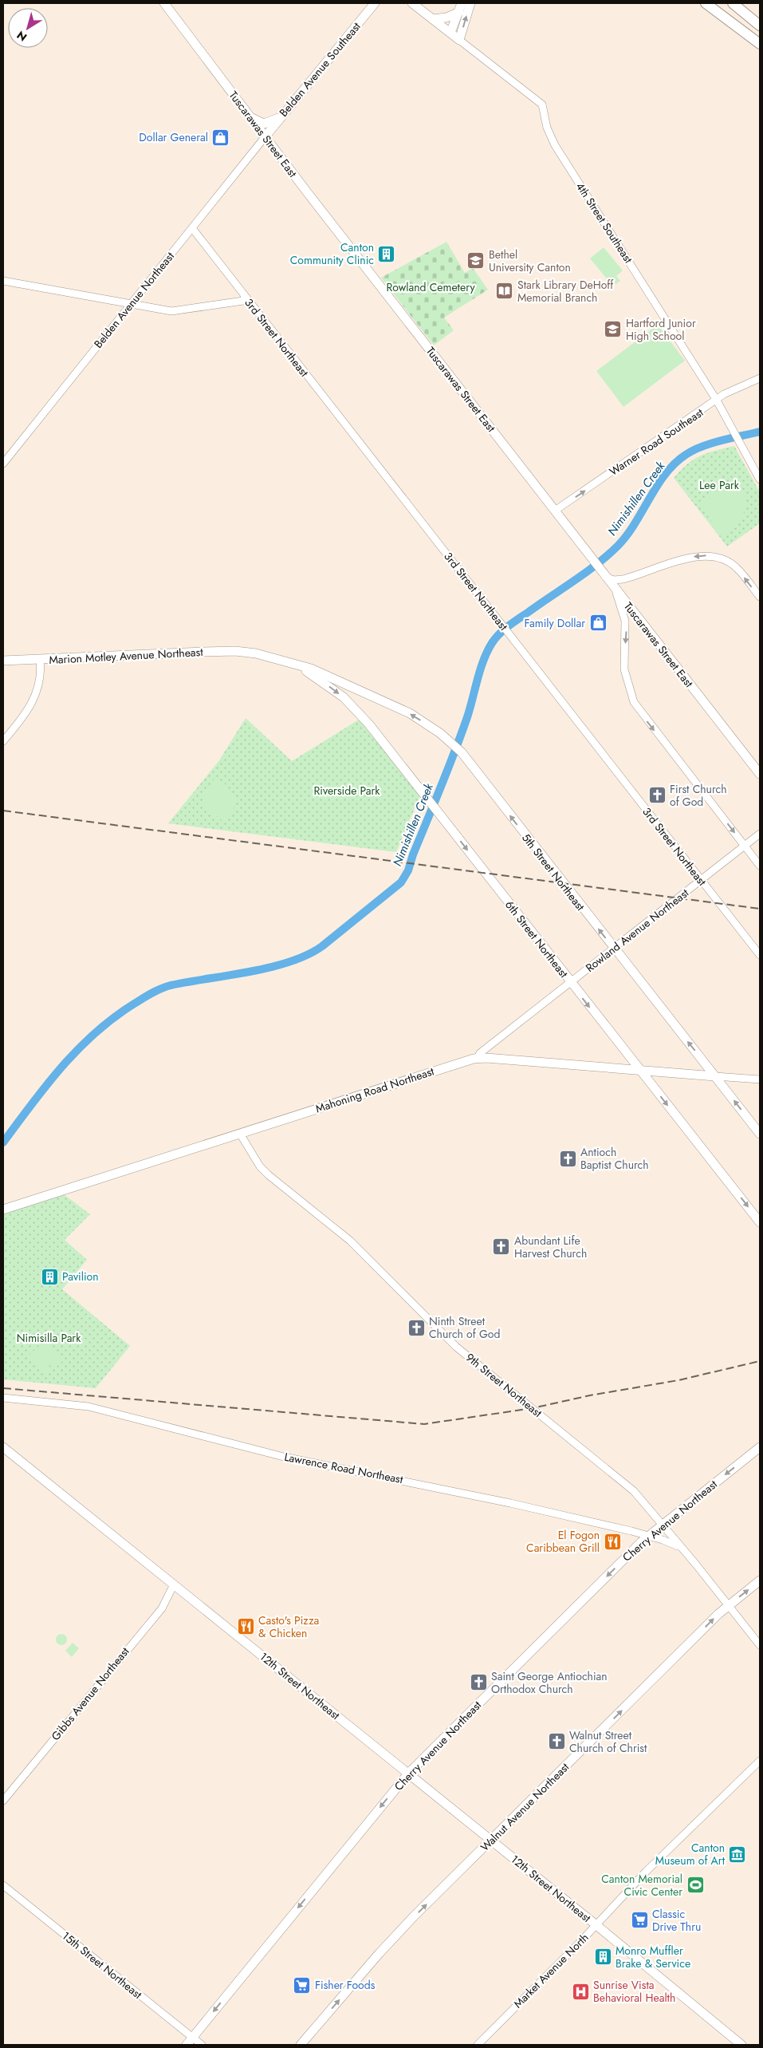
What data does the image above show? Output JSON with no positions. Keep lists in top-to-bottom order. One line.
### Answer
{"streets":{"main road":["Belden Avenue Southeast","Tuscarawas Street East","4th Street Southeast","Marion Motley Avenue Northeast","5th Street Northeast","6th Street Northeast","Mahoning Road Northeast","Cherry Avenue Northeast","12th Street Northeast","Walnut Avenue Northeast"],"street":["Belden Avenue Northeast","3rd Street Northeast","Warner Road Southeast","Rowland Avenue Northeast","9th Street Northeast","Lawrence Road Northeast","Gibbs Avenue Northeast","15th Street Northeast","Market Avenue North"]},"crossings":[["Belden Avenue Southeast","Tuscarawas Street East"],["Belden Avenue Southeast","Belden Avenue Northeast"],["Tuscarawas Street East","Belden Avenue Northeast"],["Tuscarawas Street East","Warner Road Southeast"],["4th Street Southeast","Warner Road Southeast"],["Belden Avenue Northeast","3rd Street Northeast"],["3rd Street Northeast","Rowland Avenue Northeast"],["Marion Motley Avenue Northeast","5th Street Northeast"],["Marion Motley Avenue Northeast","6th Street Northeast"],["5th Street Northeast","Rowland Avenue Northeast"],["5th Street Northeast","6th Street Northeast"],["5th Street Northeast","Mahoning Road Northeast"],["Rowland Avenue Northeast","6th Street Northeast"],["Rowland Avenue Northeast","Mahoning Road Northeast"],["6th Street Northeast","Mahoning Road Northeast"],["Mahoning Road Northeast","9th Street Northeast"],["9th Street Northeast","Lawrence Road Northeast"],["9th Street Northeast","Cherry Avenue Northeast"],["9th Street Northeast","Walnut Avenue Northeast"],["Lawrence Road Northeast","Cherry Avenue Northeast"],["Cherry Avenue Northeast","12th Street Northeast"],["Cherry Avenue Northeast","15th Street Northeast"],["12th Street Northeast","Gibbs Avenue Northeast"],["12th Street Northeast","Walnut Avenue Northeast"],["12th Street Northeast","Market Avenue North"]],"one_way":["Warner Road Southeast","5th Street Northeast","6th Street Northeast","Cherry Avenue Northeast","Walnut Avenue Northeast"],"water":["Nimishillen Creek"],"parks":["Rowland Cemetery","Lee Park","Riverside Park","Nimisilla Park"],"places":{"shop":["Dollar General","Family Dollar"],"building":["Canton Community Clinic","Pavilion","Monro Muffler Brake & Service"],"school or university":["Bethel University Canton","Hartford Junior High School"],"library":["Stark Library DeHoff Memorial Branch"],"church":["First Church of God","Antioch Baptist Church","Abundant Life Harvest Church","Ninth Street Church of God","Saint George Antiochian Orthodox Church","Walnut Street Church of Christ"],"restaurant":["El Fogon Caribbean Grill","Casto's Pizza & Chicken"],"museum":["Canton Museum of Art"],"sports":["Canton Memorial Civic Center"],"supermarket":["Classic Drive Thru","Fisher Foods"],"hospital":["Sunrise Vista Behavioral Health"]},"north":"bottom left"}
